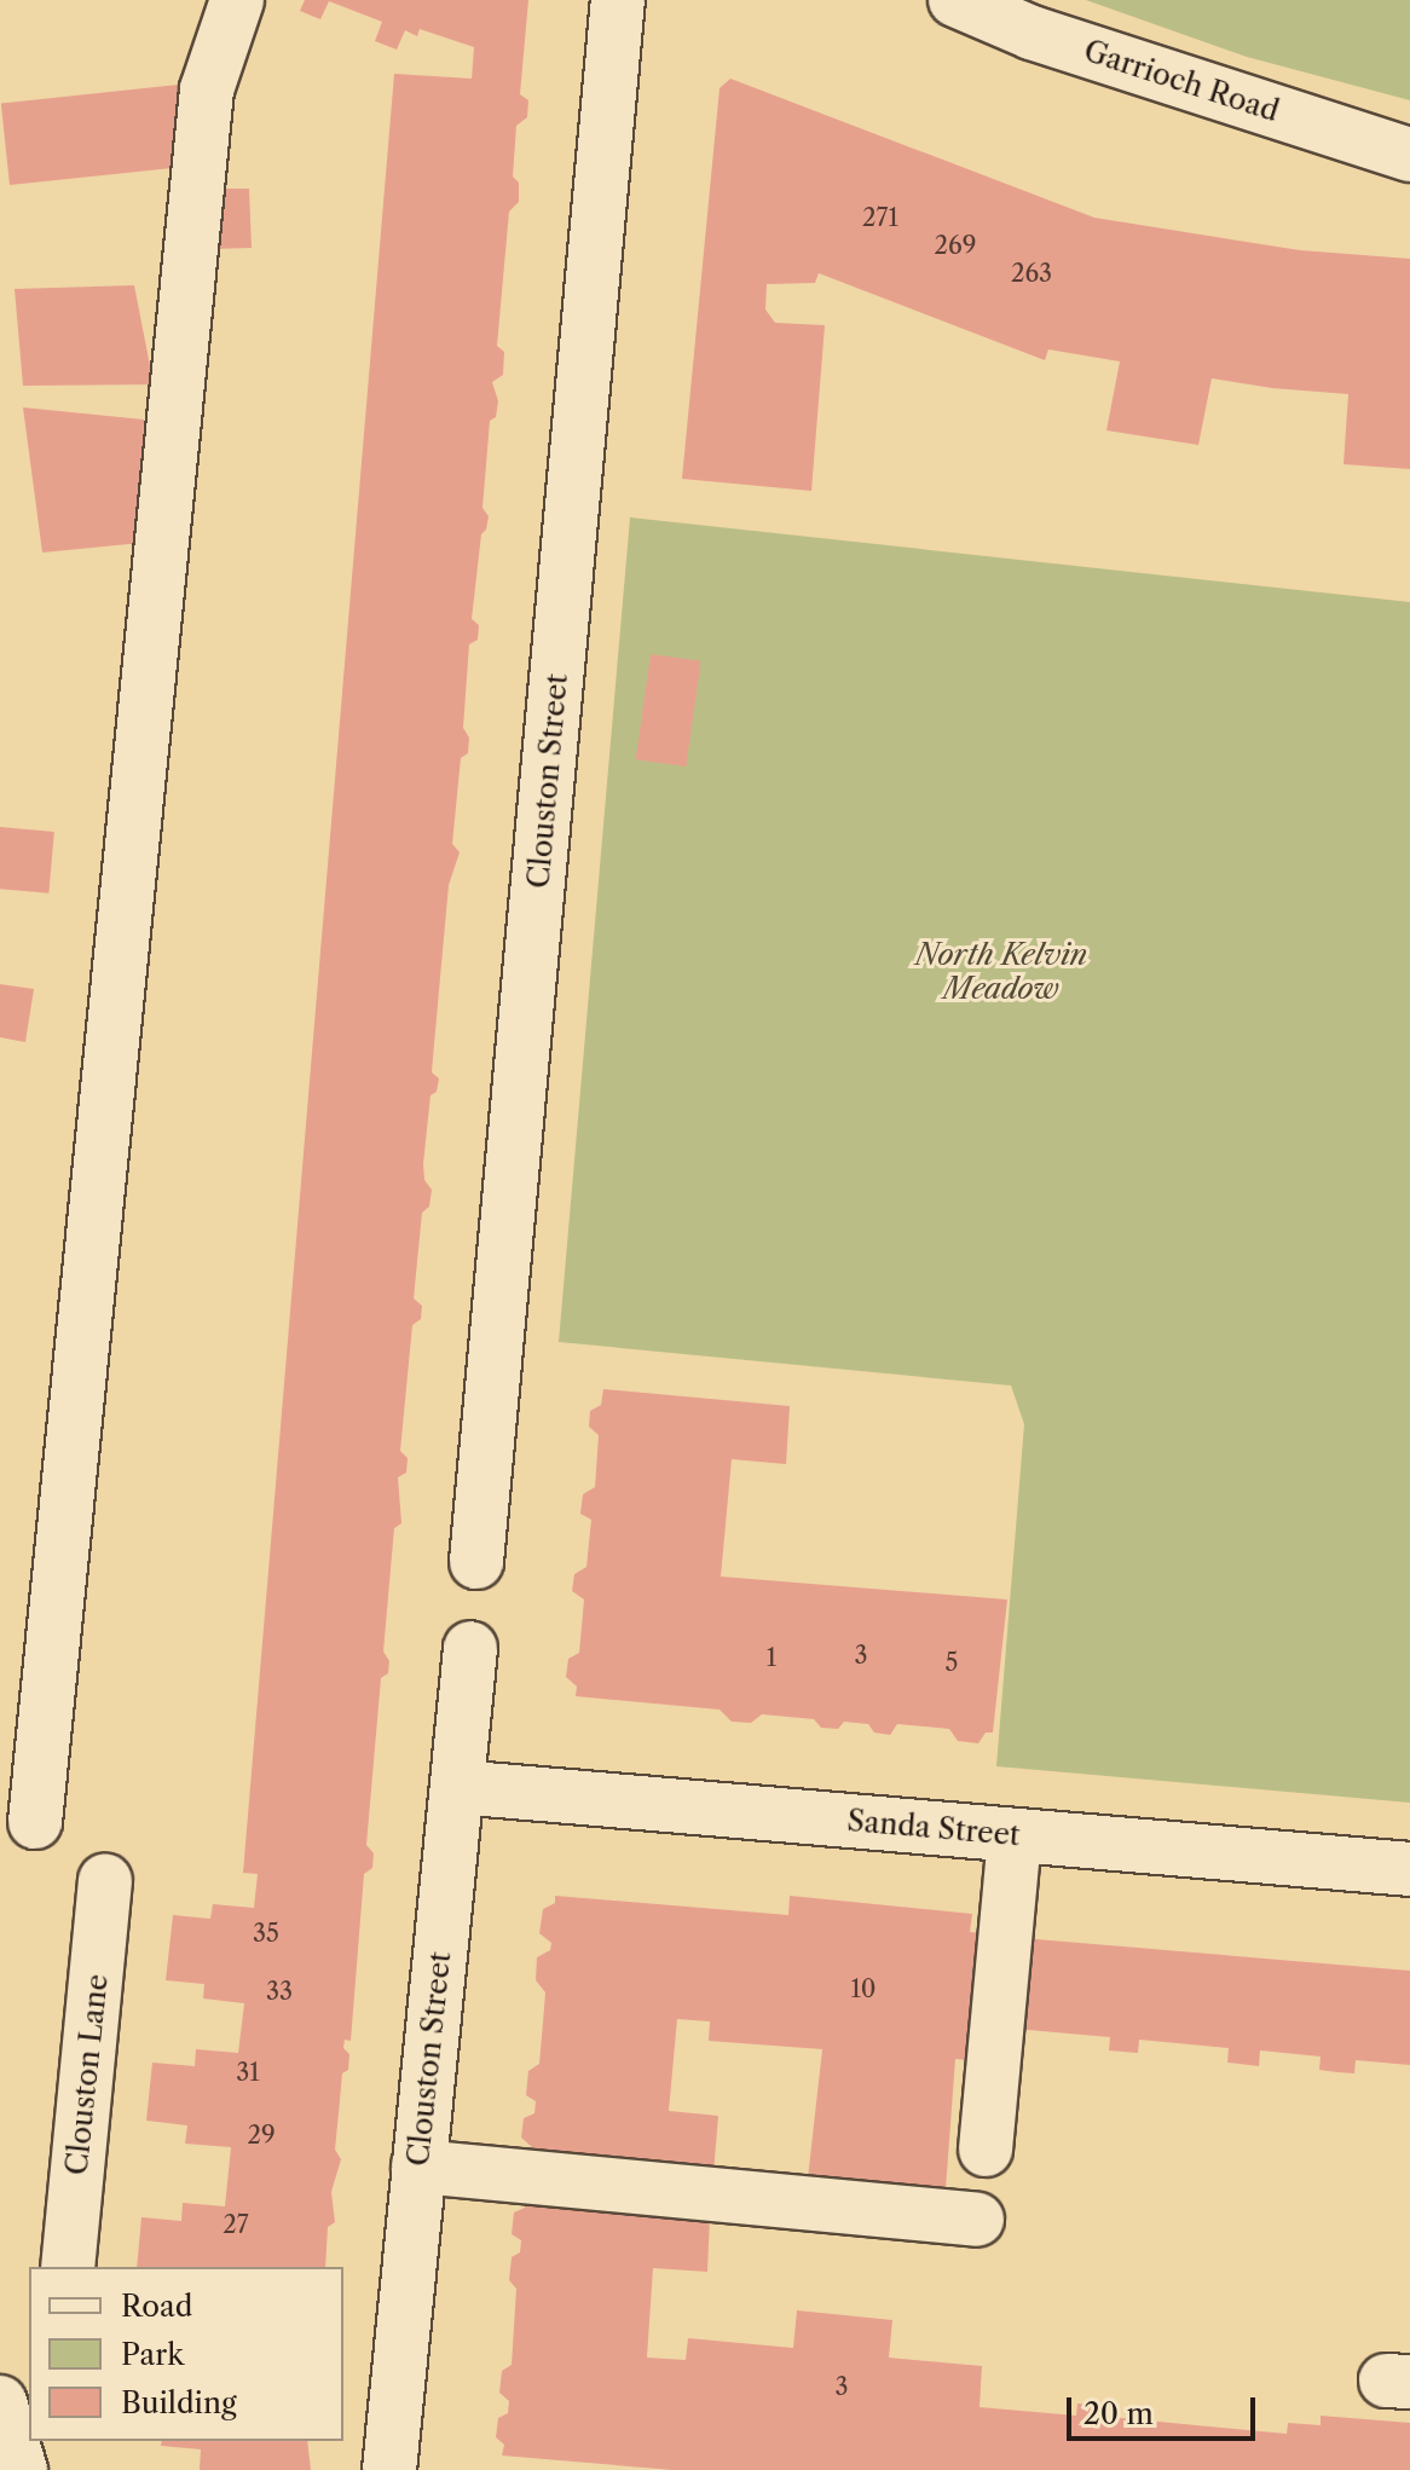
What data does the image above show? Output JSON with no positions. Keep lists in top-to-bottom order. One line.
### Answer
{"streets":{"street":["Garrioch Road","Clouston Street","Sanda Street","Clouston Lane"]},"crossings":[["Clouston Street","Sanda Street"]],"parks":["North Kelvin Meadow"],"house_numbers":["271","269","263","3","1","5","35","10","33","31","29","27","3"],"legend":["Road","Park","Building"],"scale_bar":"20 m"}
